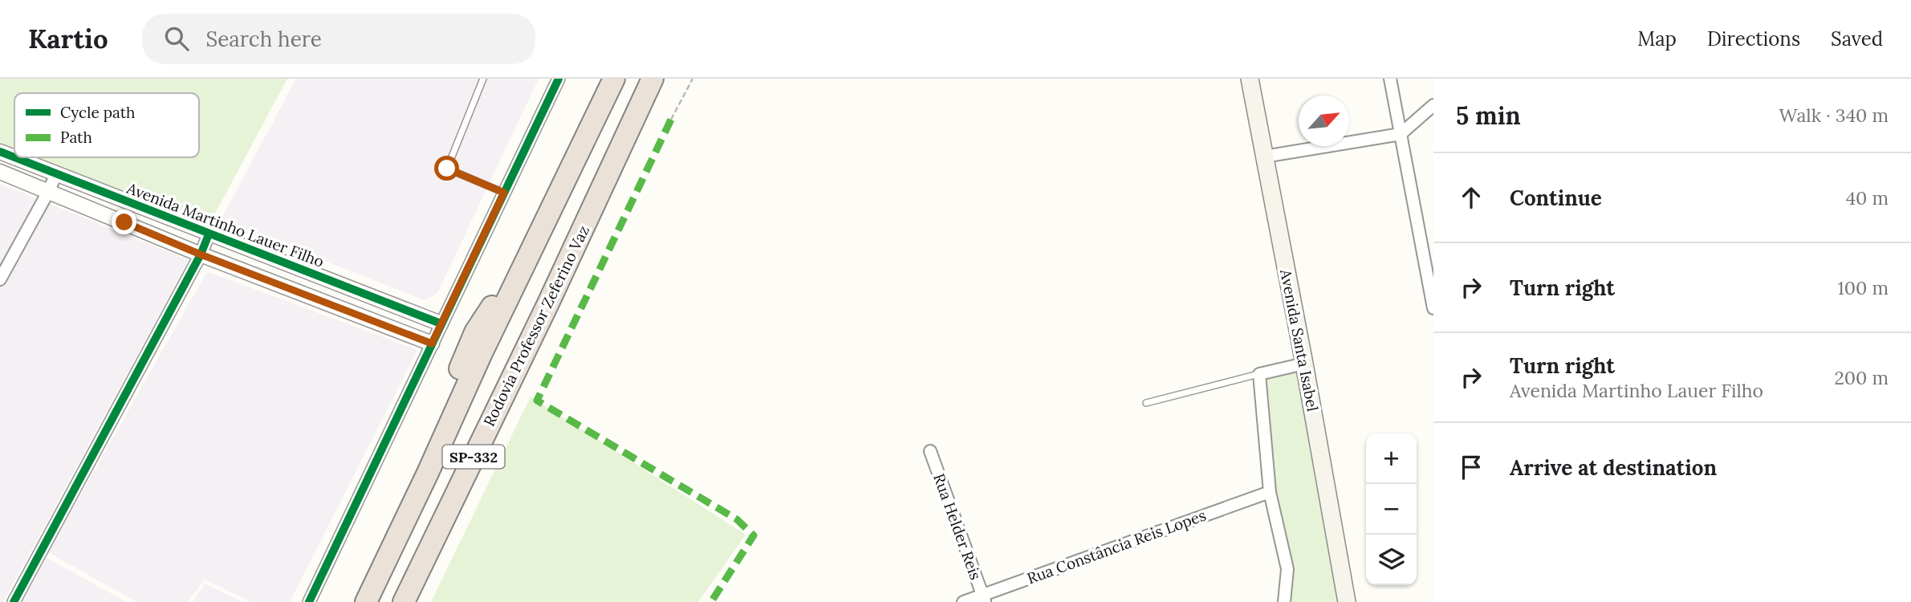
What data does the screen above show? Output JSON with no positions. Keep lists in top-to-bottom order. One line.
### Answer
{"streets":{"highway":["Rodovia Professor Zeferino Vaz","SP-332"],"main road":["Avenida Santa Isabel"],"street":["Avenida Martinho Lauer Filho","Rua Helder Reis","Rua Constância Reis Lopes"]},"crossings":[["Rua Helder Reis","Rua Constância Reis Lopes"]],"legend":["Cycle path","Path"],"north":"top right","page":{"header":"Kartio","search":"Search here","nav":["Map","Directions","Saved"],"heading":["5 min","Walk · 340 m"],"list":[["Continue","40 m"],["Turn right","100 m"],["Turn right","Avenida Martinho Lauer Filho","200 m"],"Arrive at destination"],"map_buttons":["+","−"]}}
